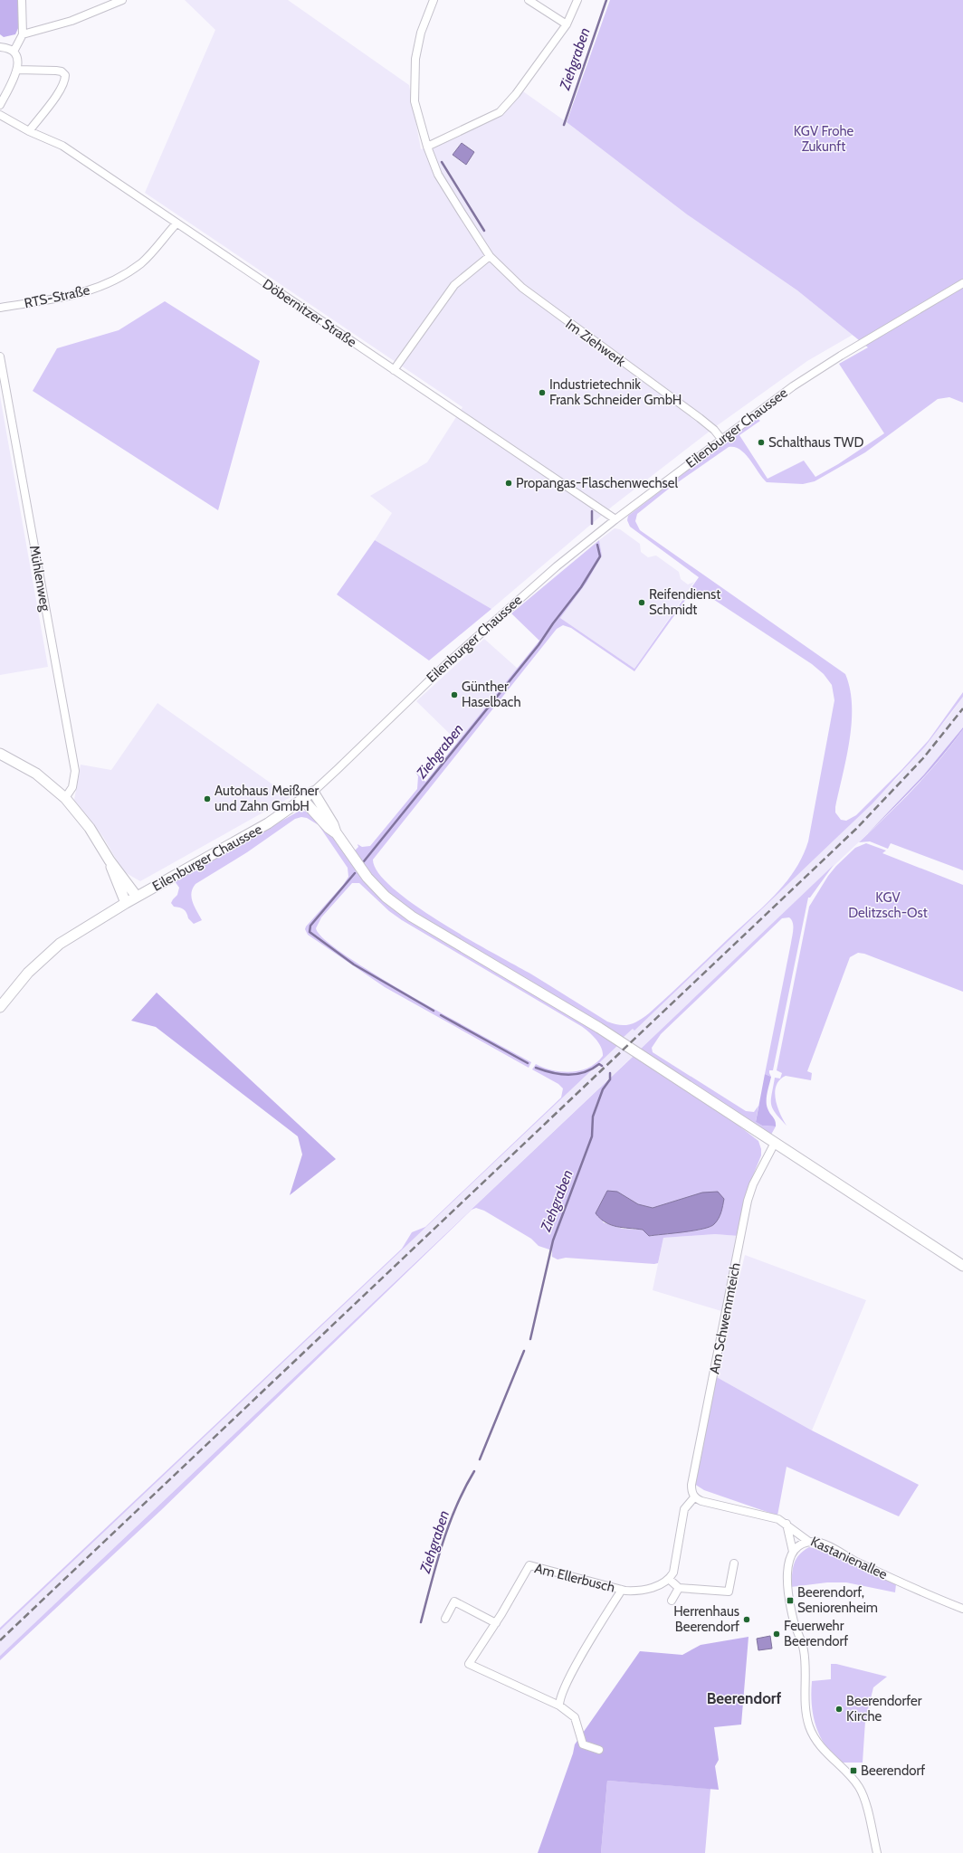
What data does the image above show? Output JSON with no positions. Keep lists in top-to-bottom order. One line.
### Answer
{"streets":{"main road":["Eilenburger Chaussee"],"street":["RTS-Straße","Döbernitzer Straße","Im Ziehwerk","Mühlenweg","Am Schwemmteich","Kastanienallee","Am Ellerbusch"]},"crossings":[["RTS-Straße","Döbernitzer Straße"],["Döbernitzer Straße","Eilenburger Chaussee"],["Im Ziehwerk","Eilenburger Chaussee"],["Am Schwemmteich","Kastanienallee"]],"districts":["Beerendorf"],"water":["Ziehgraben"],"parks":["KGV Frohe Zukunft","KGV Delitzsch-Ost"],"places":{"other":["Industrietechnik Frank Schneider GmbH","Schalthaus TWD","Propangas-Flaschenwechsel","Reifendienst Schmidt","Günther Haselbach","Autohaus Meißner und Zahn GmbH","Herrenhaus Beerendorf","Feuerwehr Beerendorf","Beerendorfer Kirche"],"transit":["Beerendorf, Seniorenheim","Beerendorf"]}}
